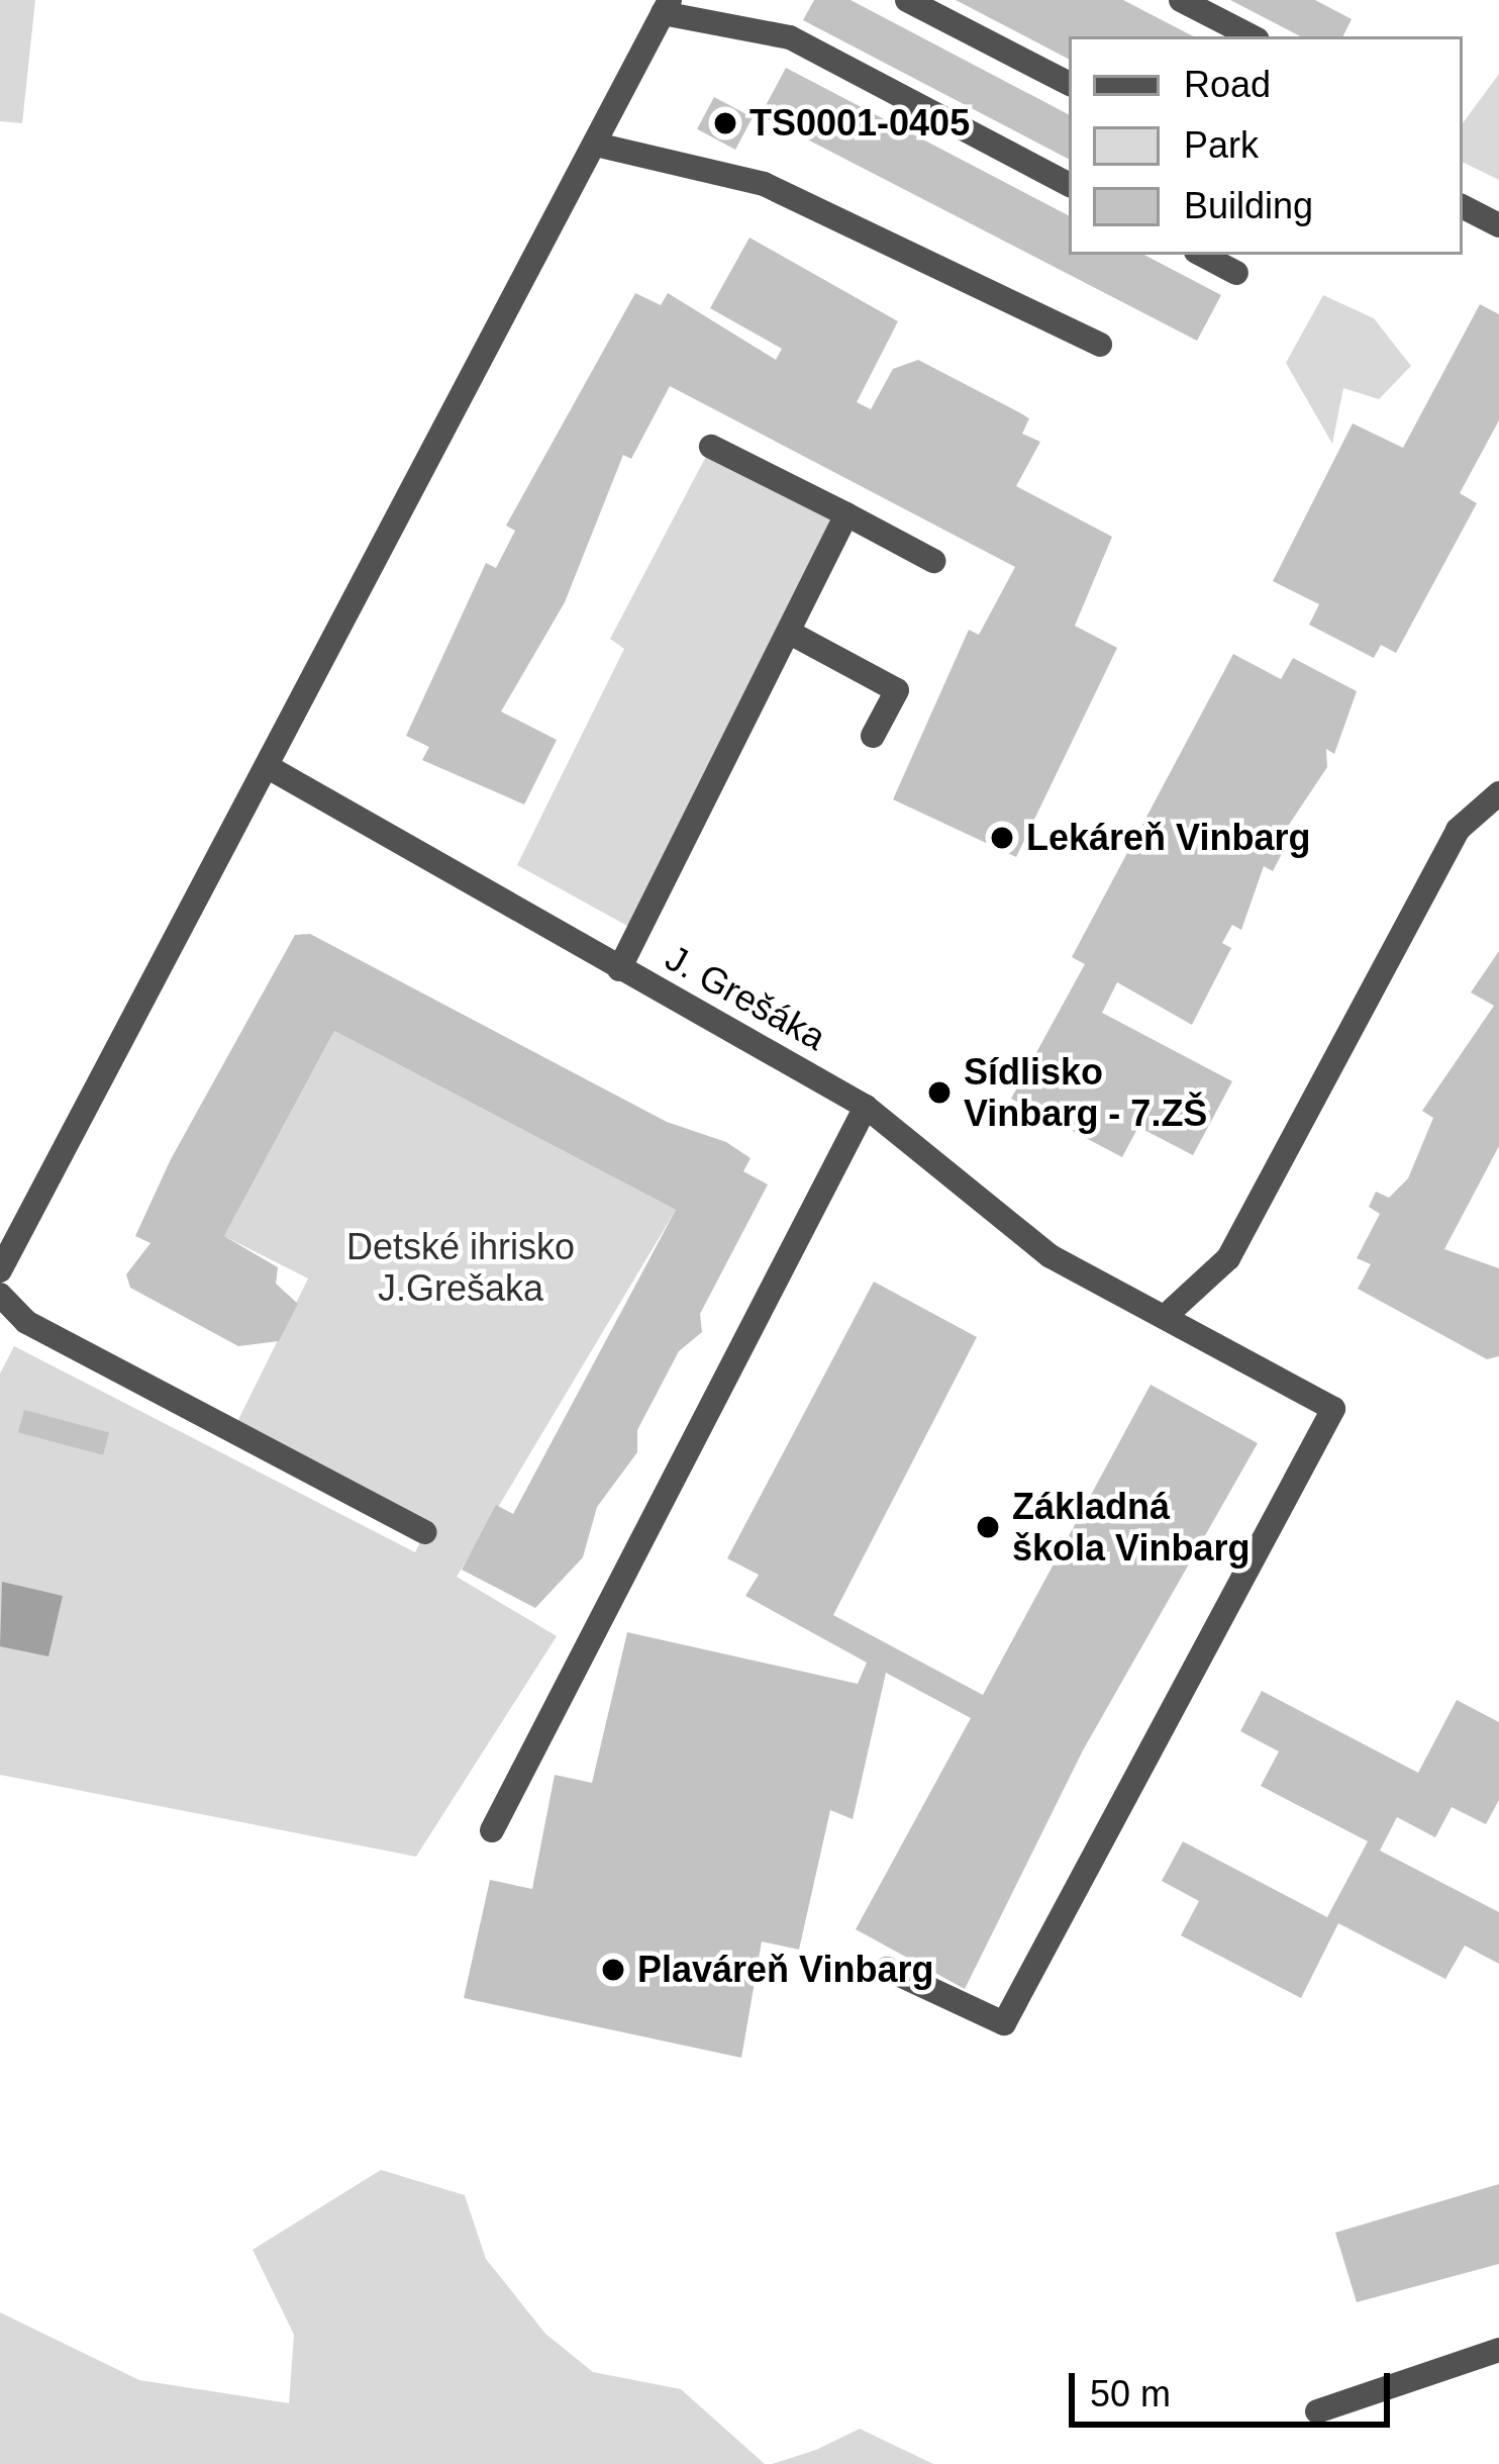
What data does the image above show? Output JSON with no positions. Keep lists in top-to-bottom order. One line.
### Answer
{"streets":{"street":["J. Grešáka"]},"parks":["Detské ihrisko J.Grešaka"],"places":["TS0001-0405","Lekáreň Vinbarg","Sídlisko Vinbarg - 7.ZŠ","Základná škola Vinbarg","Plaváreň Vinbarg"],"legend":["Road","Park","Building"],"scale_bar":"50 m"}
